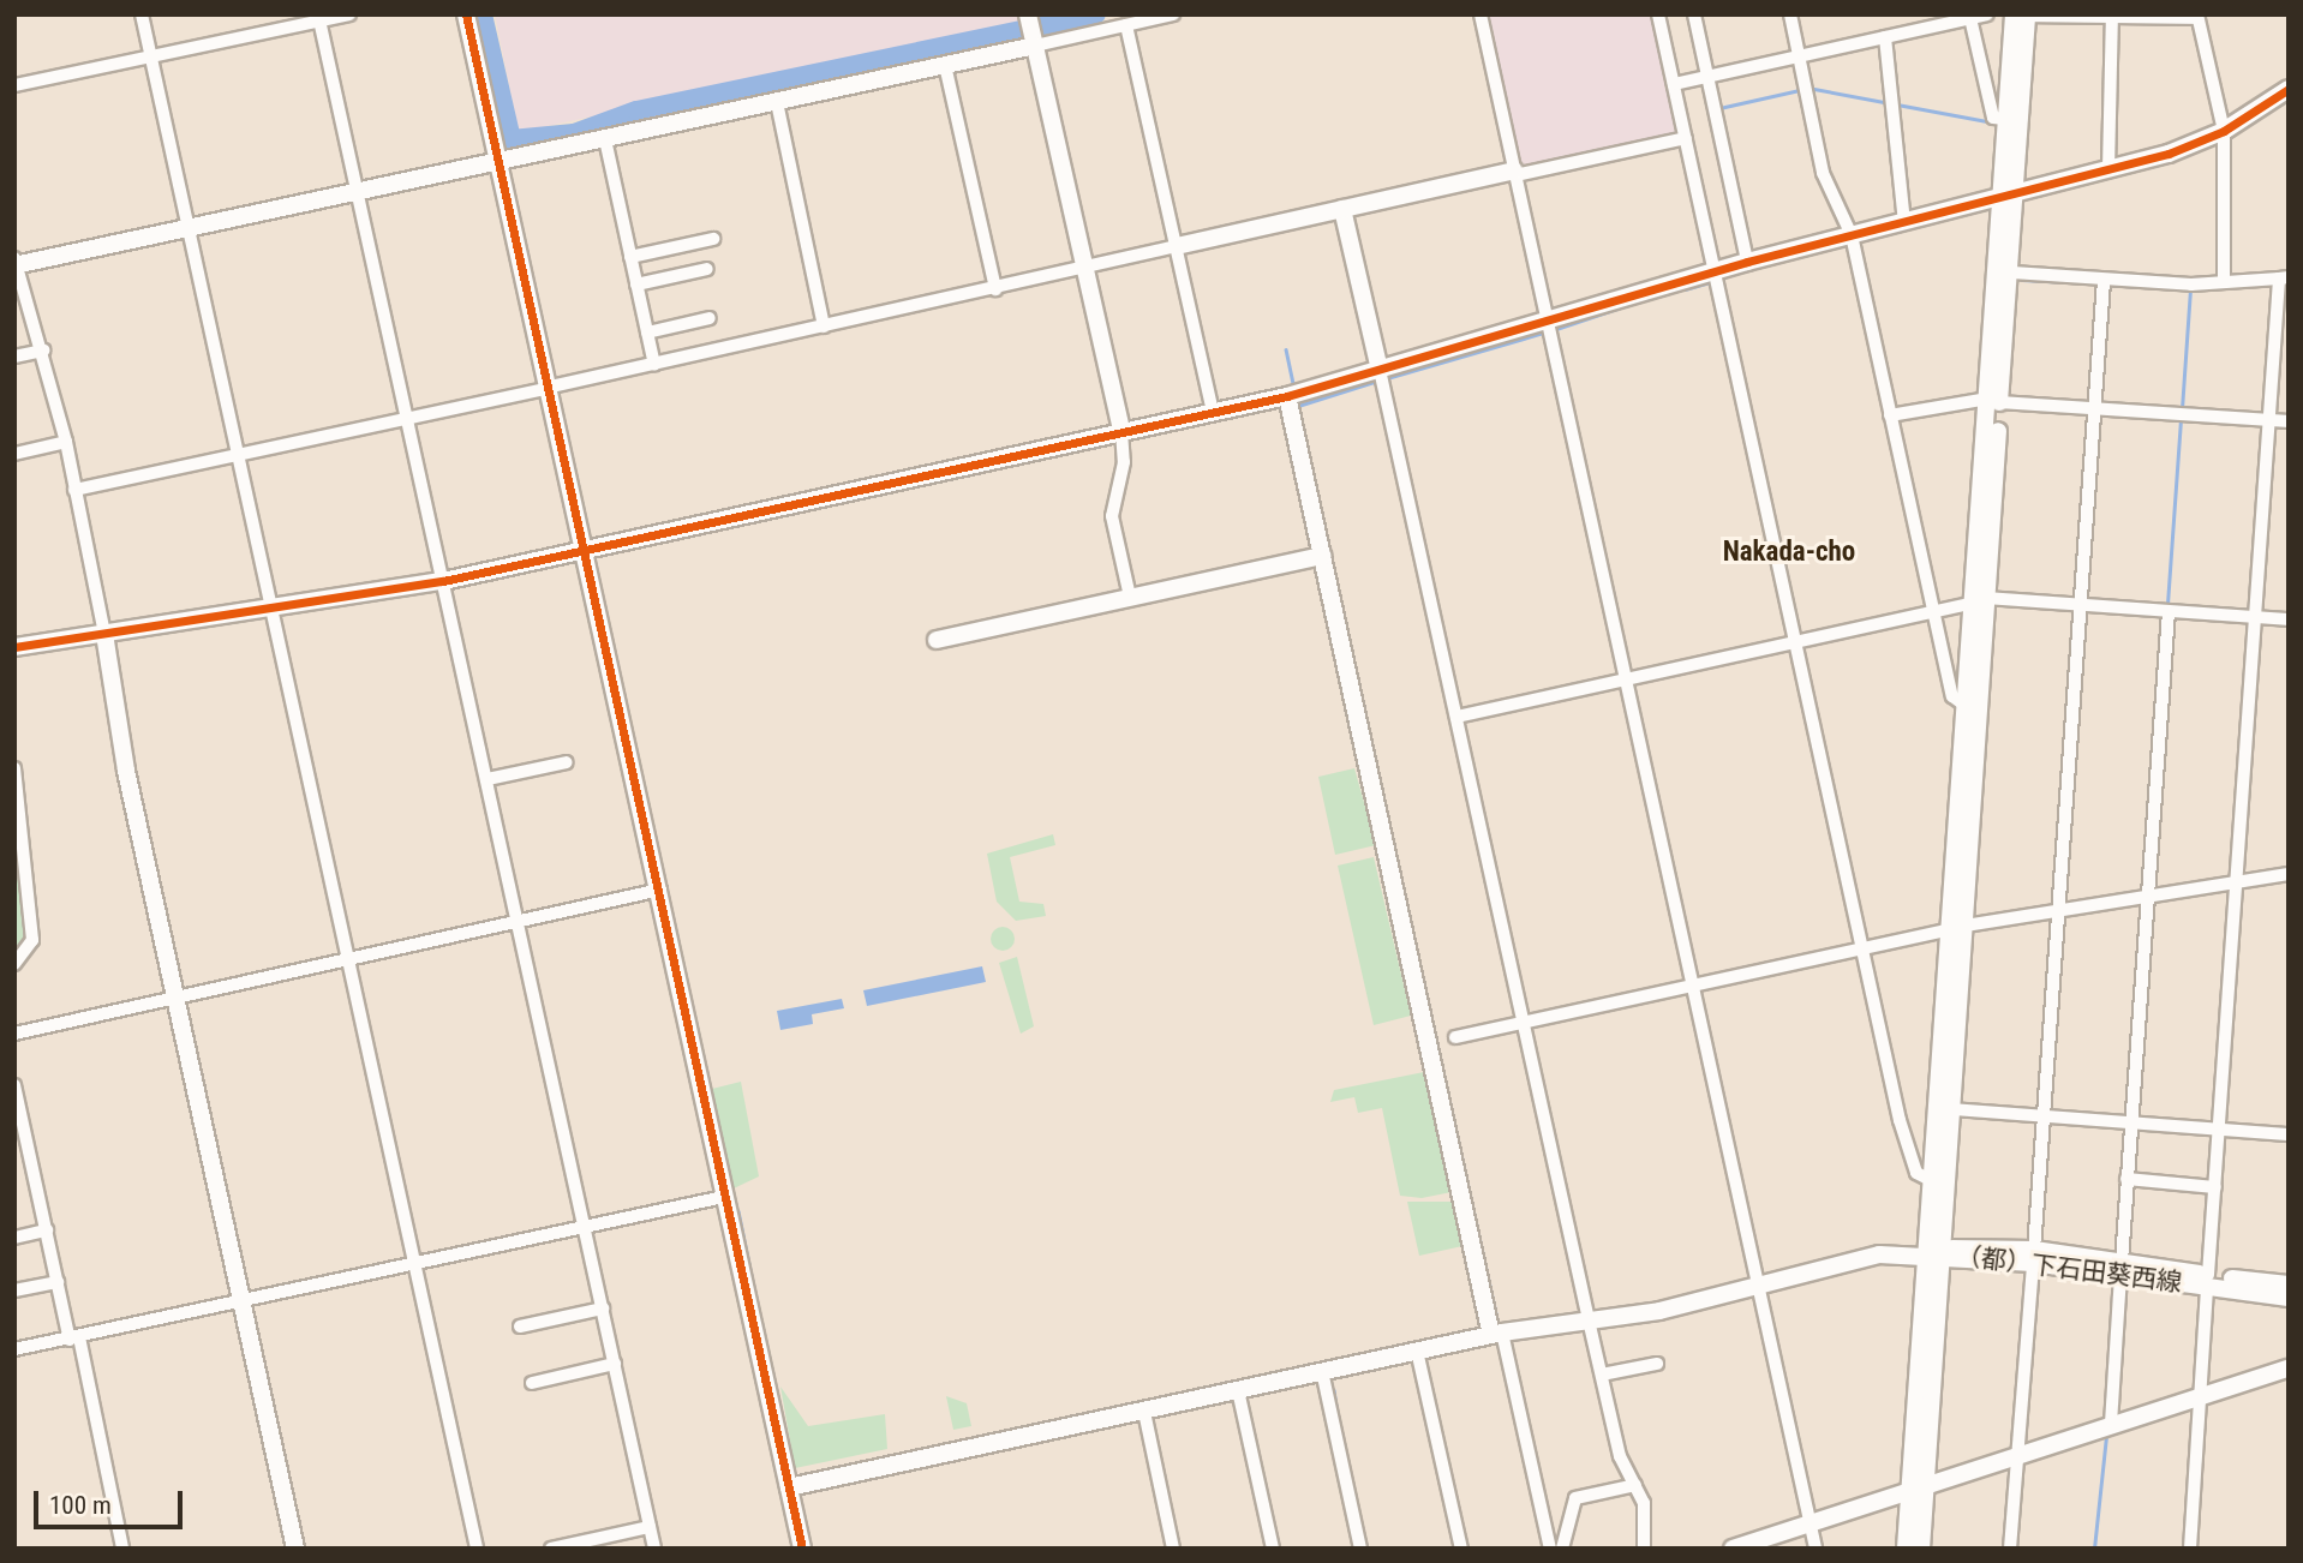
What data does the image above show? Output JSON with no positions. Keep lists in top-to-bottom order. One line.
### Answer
{"streets":{"street":["（都）下石田葵西線"]},"districts":["Nakada-cho"],"scale_bar":"100 m"}
